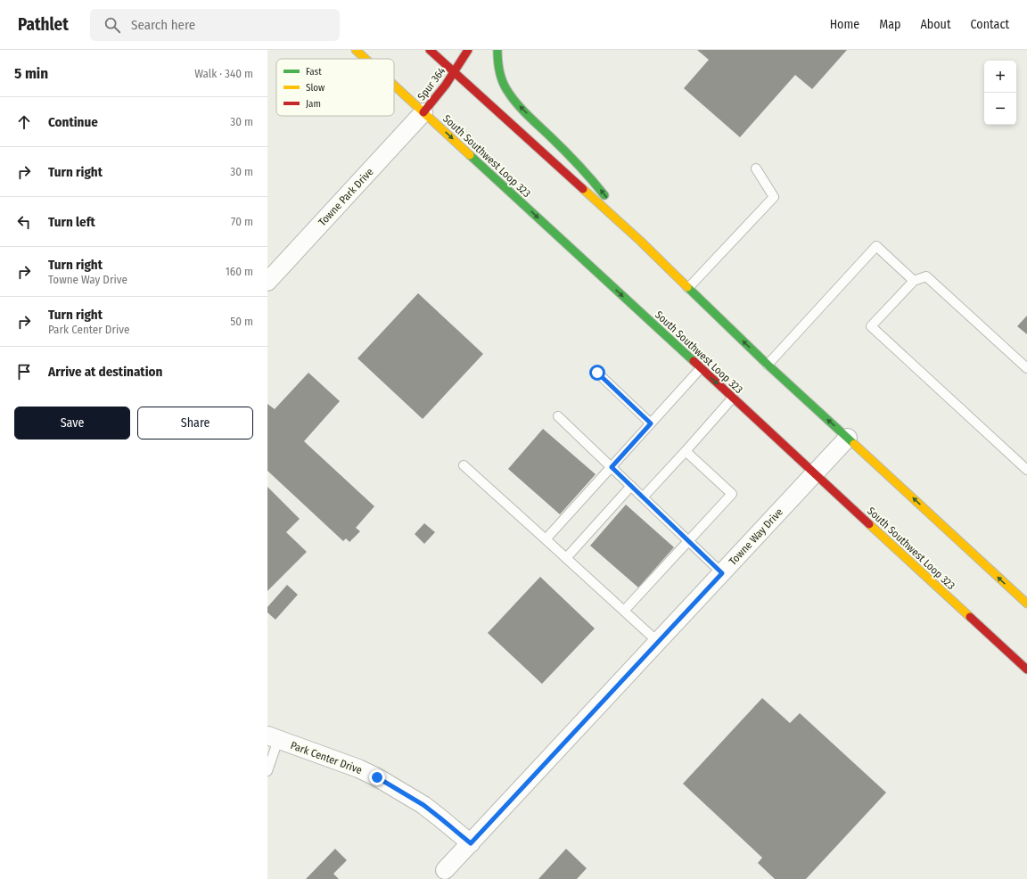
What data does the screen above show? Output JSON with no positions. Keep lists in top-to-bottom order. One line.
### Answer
{"streets":{"main road":["Spur 364","South Southwest Loop 323"],"street":["Towne Park Drive","Towne Way Drive","Park Center Drive"]},"crossings":[["Spur 364","South Southwest Loop 323"],["Spur 364","Towne Park Drive"],["South Southwest Loop 323","Towne Park Drive"],["South Southwest Loop 323","Towne Way Drive"],["Towne Way Drive","Park Center Drive"]],"legend":["Fast","Slow","Jam"],"page":{"header":"Pathlet","search":"Search here","nav":["Home","Map","About","Contact"],"heading":["5 min","Walk · 340 m"],"map_buttons":["+","−"],"list":[["Continue","30 m"],["Turn right","30 m"],["Turn left","70 m"],["Turn right","Towne Way Drive","160 m"],["Turn right","Park Center Drive","50 m"],"Arrive at destination"],"buttons":["Save","Share"]}}
